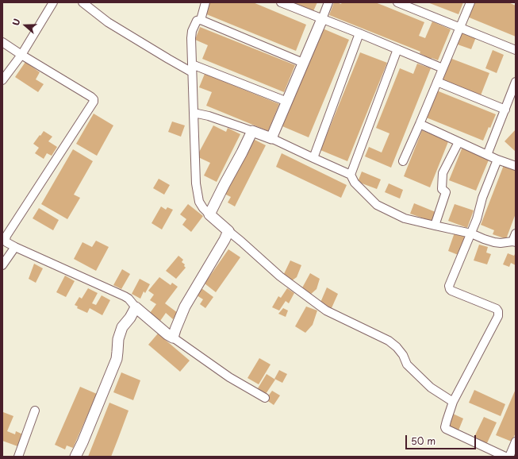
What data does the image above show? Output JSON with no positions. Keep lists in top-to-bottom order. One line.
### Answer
{"scale_bar":"50 m","north":"left"}
